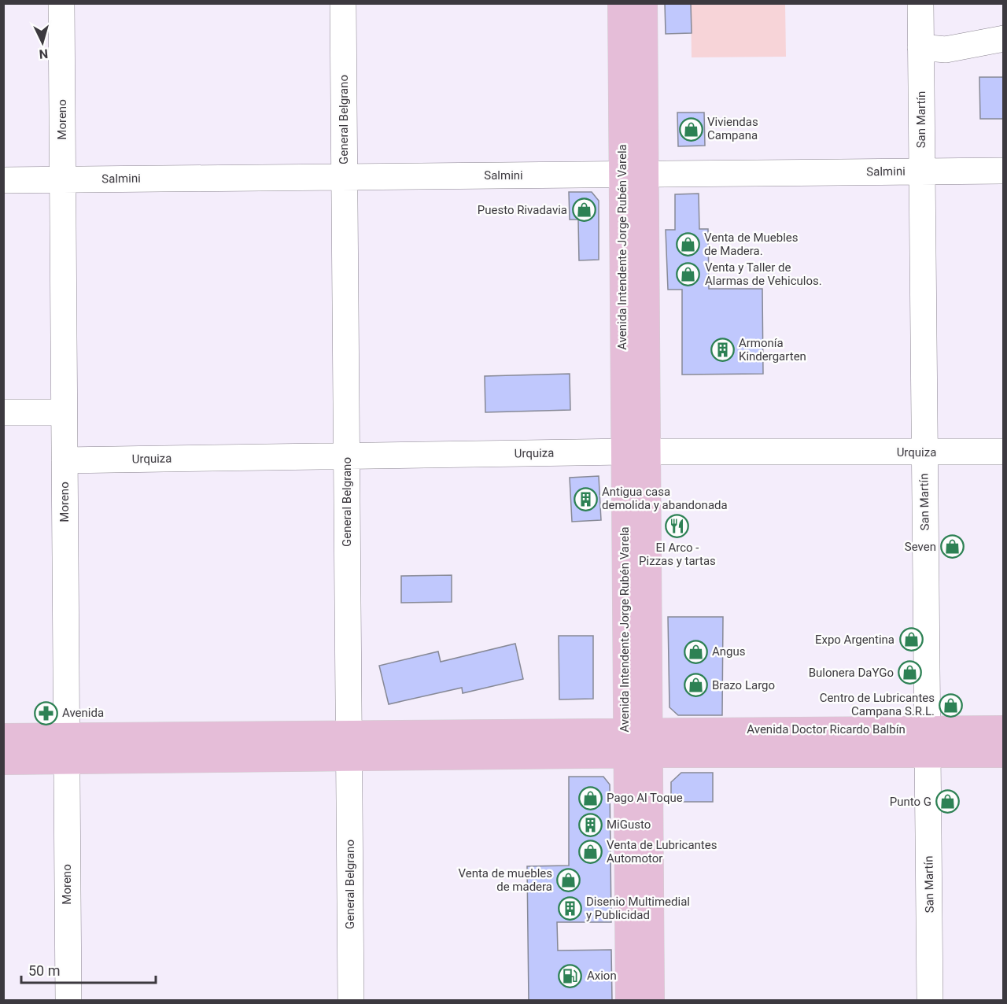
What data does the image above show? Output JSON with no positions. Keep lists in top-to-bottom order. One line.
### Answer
{"streets":{"main road":["Avenida Intendente Jorge Rubén Varela","Avenida Doctor Ricardo Balbín"],"street":["Moreno","General Belgrano","San Martín","Salmini","Urquiza"]},"crossings":[["Moreno","Salmini"],["Moreno","Urquiza"],["Moreno","Avenida Doctor Ricardo Balbín"],["General Belgrano","Salmini"],["General Belgrano","Urquiza"],["General Belgrano","Avenida Doctor Ricardo Balbín"],["San Martín","Salmini"],["San Martín","Urquiza"],["San Martín","Avenida Doctor Ricardo Balbín"],["Salmini","Avenida Intendente Jorge Rubén Varela"],["Avenida Intendente Jorge Rubén Varela","Urquiza"],["Avenida Intendente Jorge Rubén Varela","Avenida Doctor Ricardo Balbín"]],"places":{"shop":["Viviendas Campana","Puesto Rivadavia","Venta de Muebles de Madera.","Venta y Taller de Alarmas de Vehiculos.","Seven","Expo Argentina","Angus","Bulonera DaYGo","Brazo Largo","Centro de Lubricantes Campana S.R.L.","Pago Al Toque","Punto G","Venta de Lubricantes Automotor","Venta de muebles de madera"],"building":["Armonía Kindergarten","Antigua casa demolida y abandonada","MiGusto","Disenio Multimedial y Publicidad"],"restaurant":["El Arco - Pizzas y tartas"],"pharmacy":["Avenida"],"fuel station":["Axion"]},"scale_bar":"50 m","north":"bottom"}
